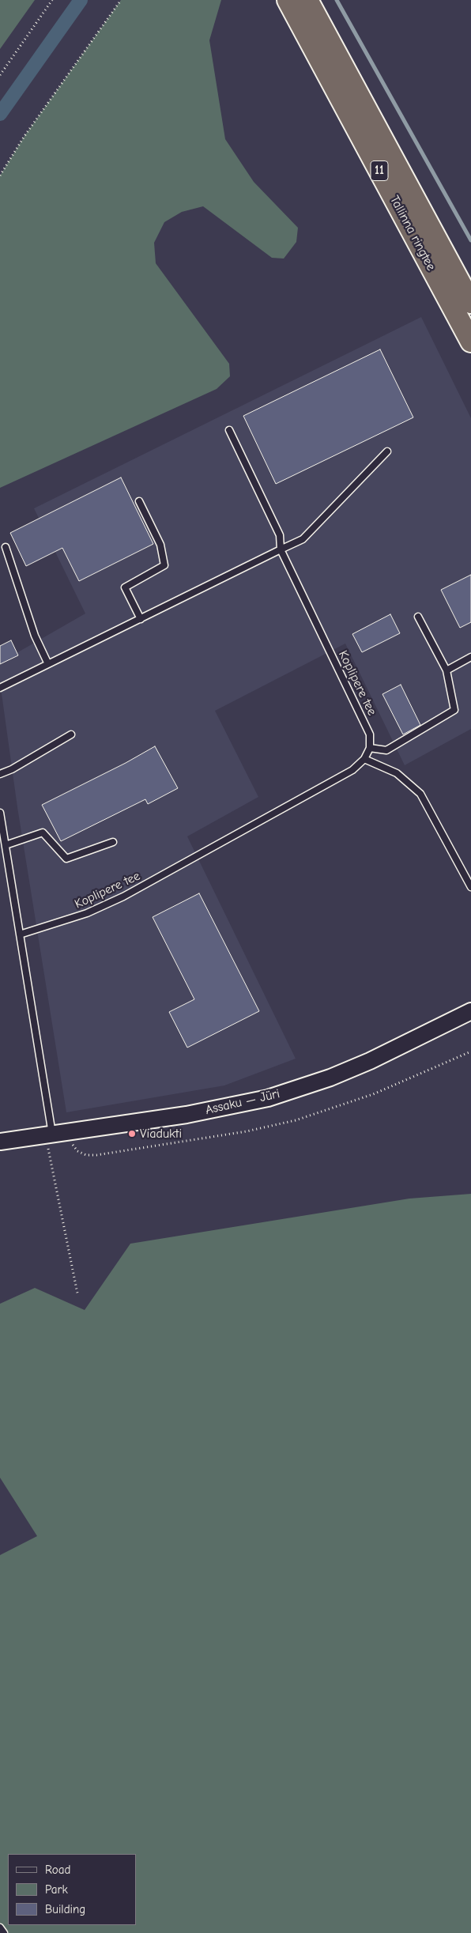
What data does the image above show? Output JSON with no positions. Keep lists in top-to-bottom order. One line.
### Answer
{"streets":{"highway":["11","Tallinna ringtee"],"street":["Assaku — Jüri"],"lane":["Koplipere tee"]},"places":["Viadukti"],"legend":["Road","Park","Building"]}
